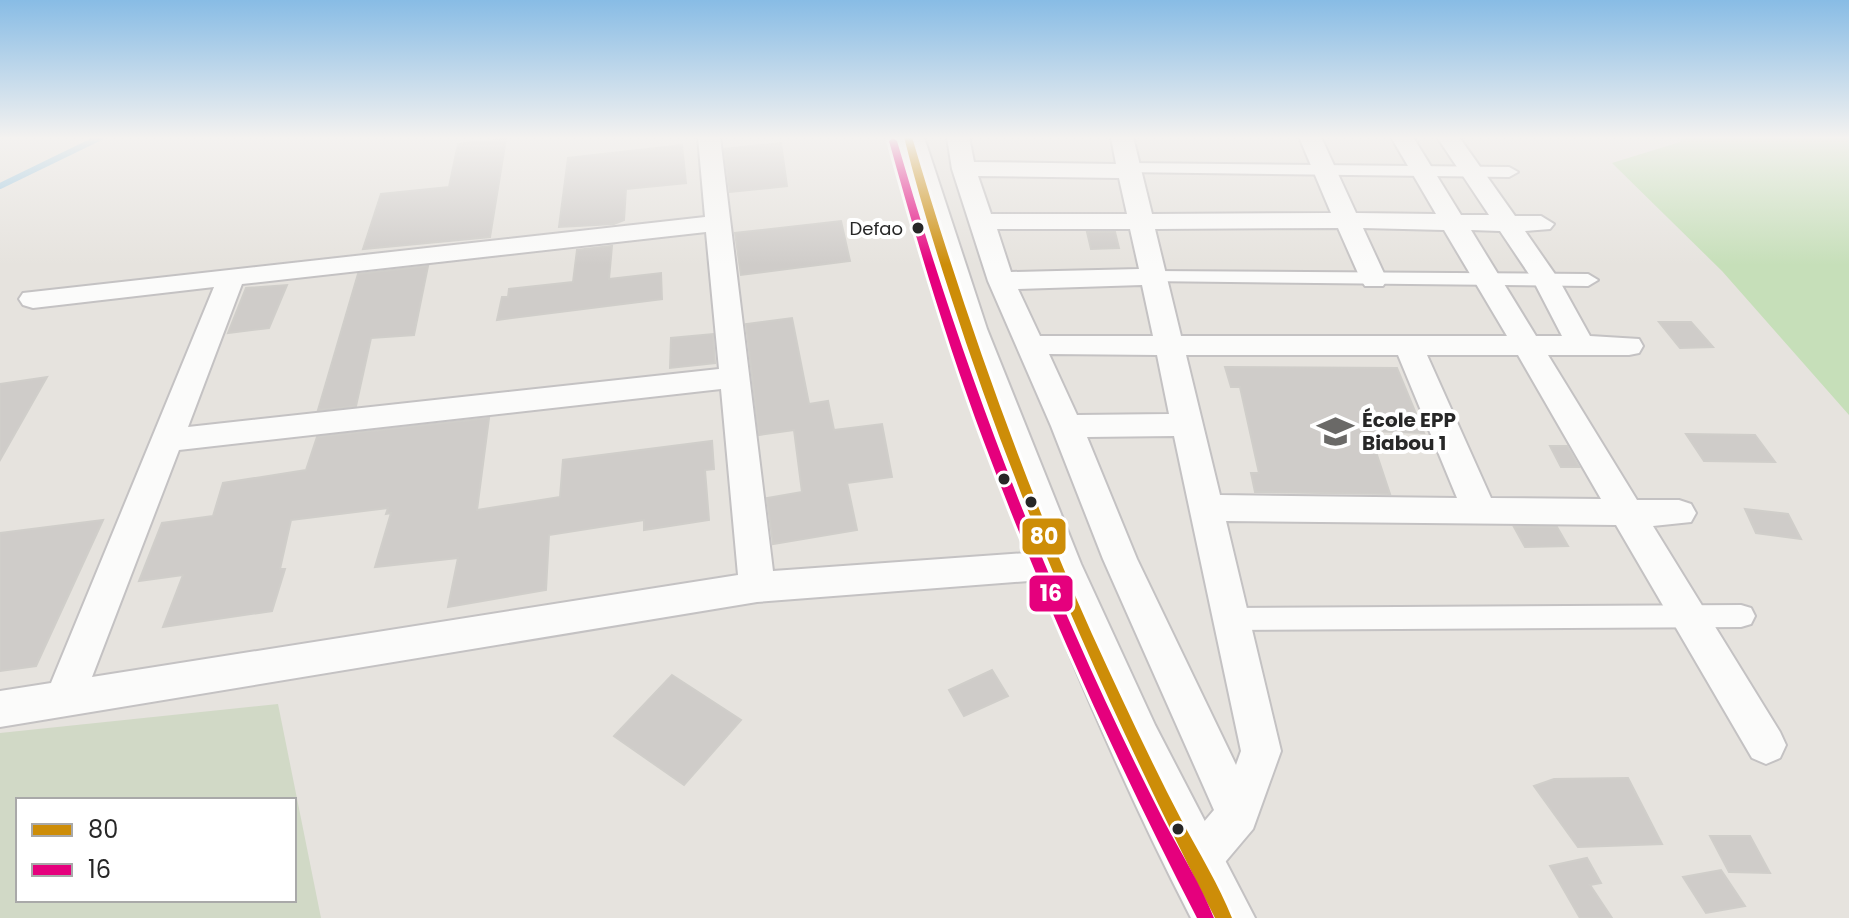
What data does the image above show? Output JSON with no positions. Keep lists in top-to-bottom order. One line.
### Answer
{"places":{"other":["Defao"],"school or university":["École EPP Biabou 1"]},"lines":["transit line 80","transit line 16"],"legend":["80","16"]}
